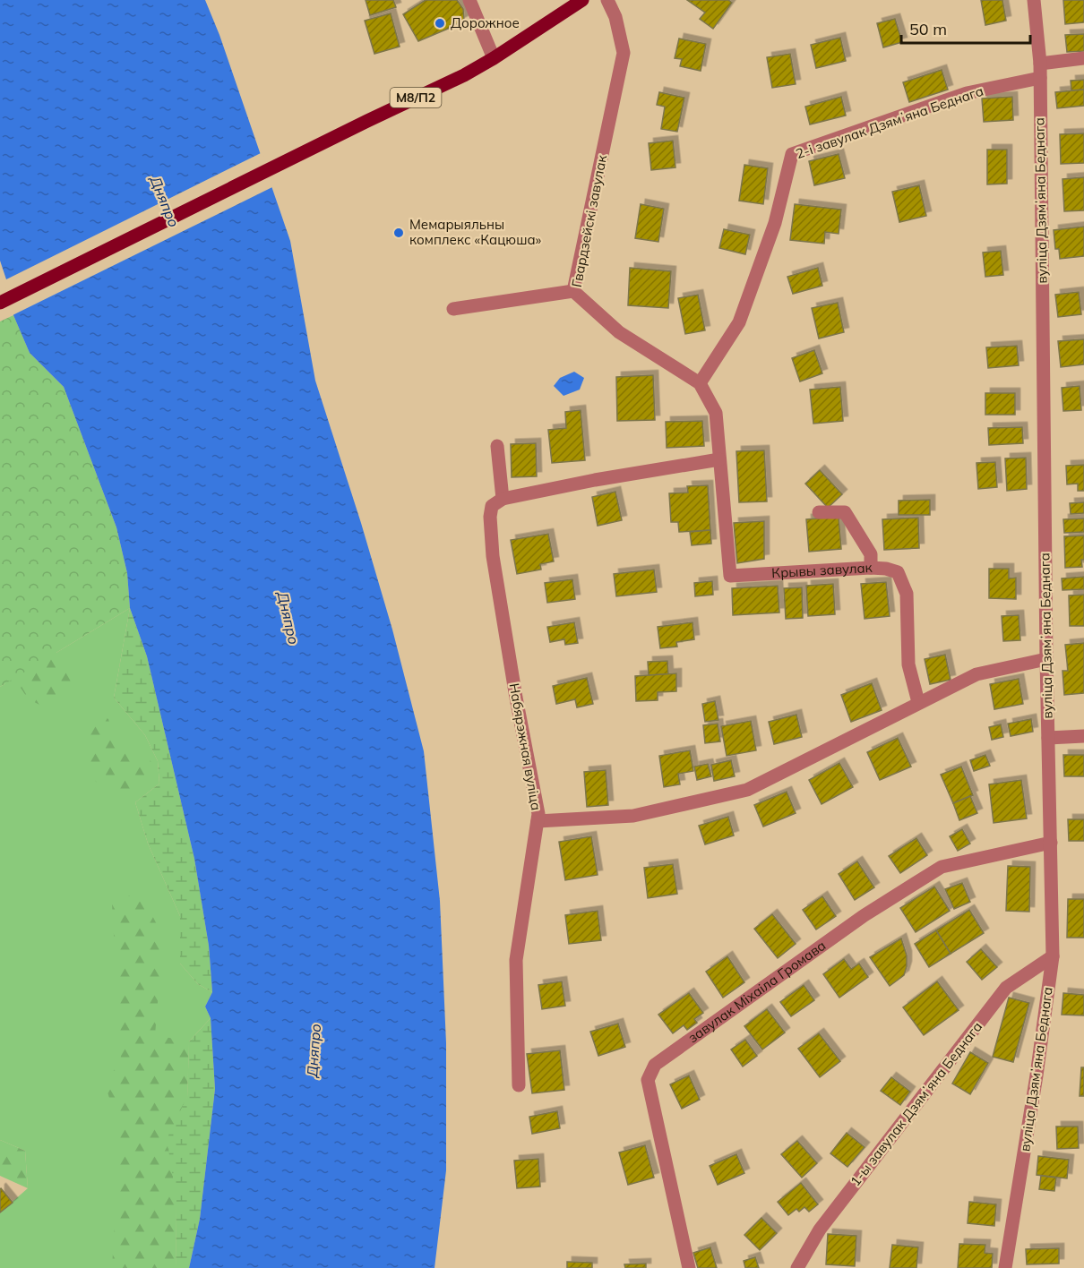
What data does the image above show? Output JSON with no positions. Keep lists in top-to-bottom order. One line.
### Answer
{"streets":{"main road":["М8/П2"],"street":["2-і завулак Дзямʼяна Беднага","вуліца Дзямʼяна Беднага","Гвардзейскі завулак","Крывы завулак","Набярэжная вуліца","завулак Міхаіла Громава","1-ы завулак Дзямʼяна Беднага"]},"crossings":[["2-і завулак Дзямʼяна Беднага","вуліца Дзямʼяна Беднага"],["2-і завулак Дзямʼяна Беднага","Гвардзейскі завулак"],["2-і завулак Дзямʼяна Беднага","Крывы завулак"],["вуліца Дзямʼяна Беднага","завулак Міхаіла Громава"],["вуліца Дзямʼяна Беднага","1-ы завулак Дзямʼяна Беднага"],["Гвардзейскі завулак","Крывы завулак"]],"water":["Дняпро"],"places":["Дорожное","Мемарыяльны комплекс «Кацюша»"],"scale_bar":"50 m"}
